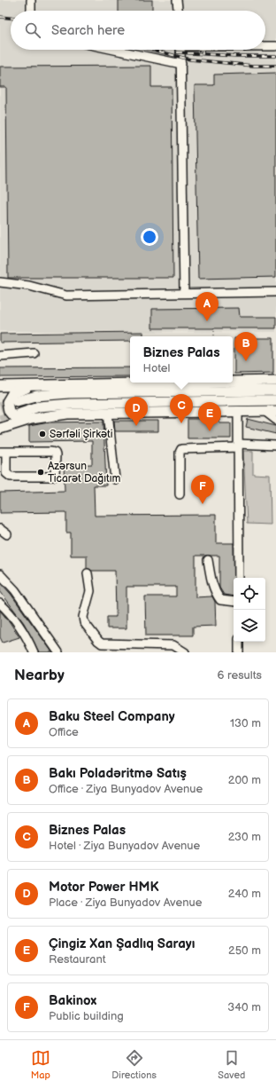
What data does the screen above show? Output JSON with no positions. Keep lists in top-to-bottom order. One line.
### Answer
{"places":["Sərfəli Şirkəti","Azərsun Ticarət Dağıtım"],"page":{"search":"Search here","pins":["A","B","C","D","E","F"],"popup":["Biznes Palas","Hotel"],"heading":["Nearby","6 results"],"list":[{"mark":"A","name":"Baku Steel Company","note":"Office","value":"130 m"},{"mark":"B","name":"Bakı Poladəritmə Satış","note":"Office · Ziya Bunyadov Avenue","value":"200 m"},{"mark":"C","name":"Biznes Palas","note":"Hotel · Ziya Bunyadov Avenue","value":"230 m"},{"mark":"D","name":"Motor Power HMK","note":"Place · Ziya Bunyadov Avenue","value":"240 m"},{"mark":"E","name":"Çingiz Xan Şadlıq Sarayı","note":"Restaurant","value":"250 m"},{"mark":"F","name":"Bakinox","note":"Public building","value":"340 m"}],"nav":["Map","Directions","Saved"]}}
